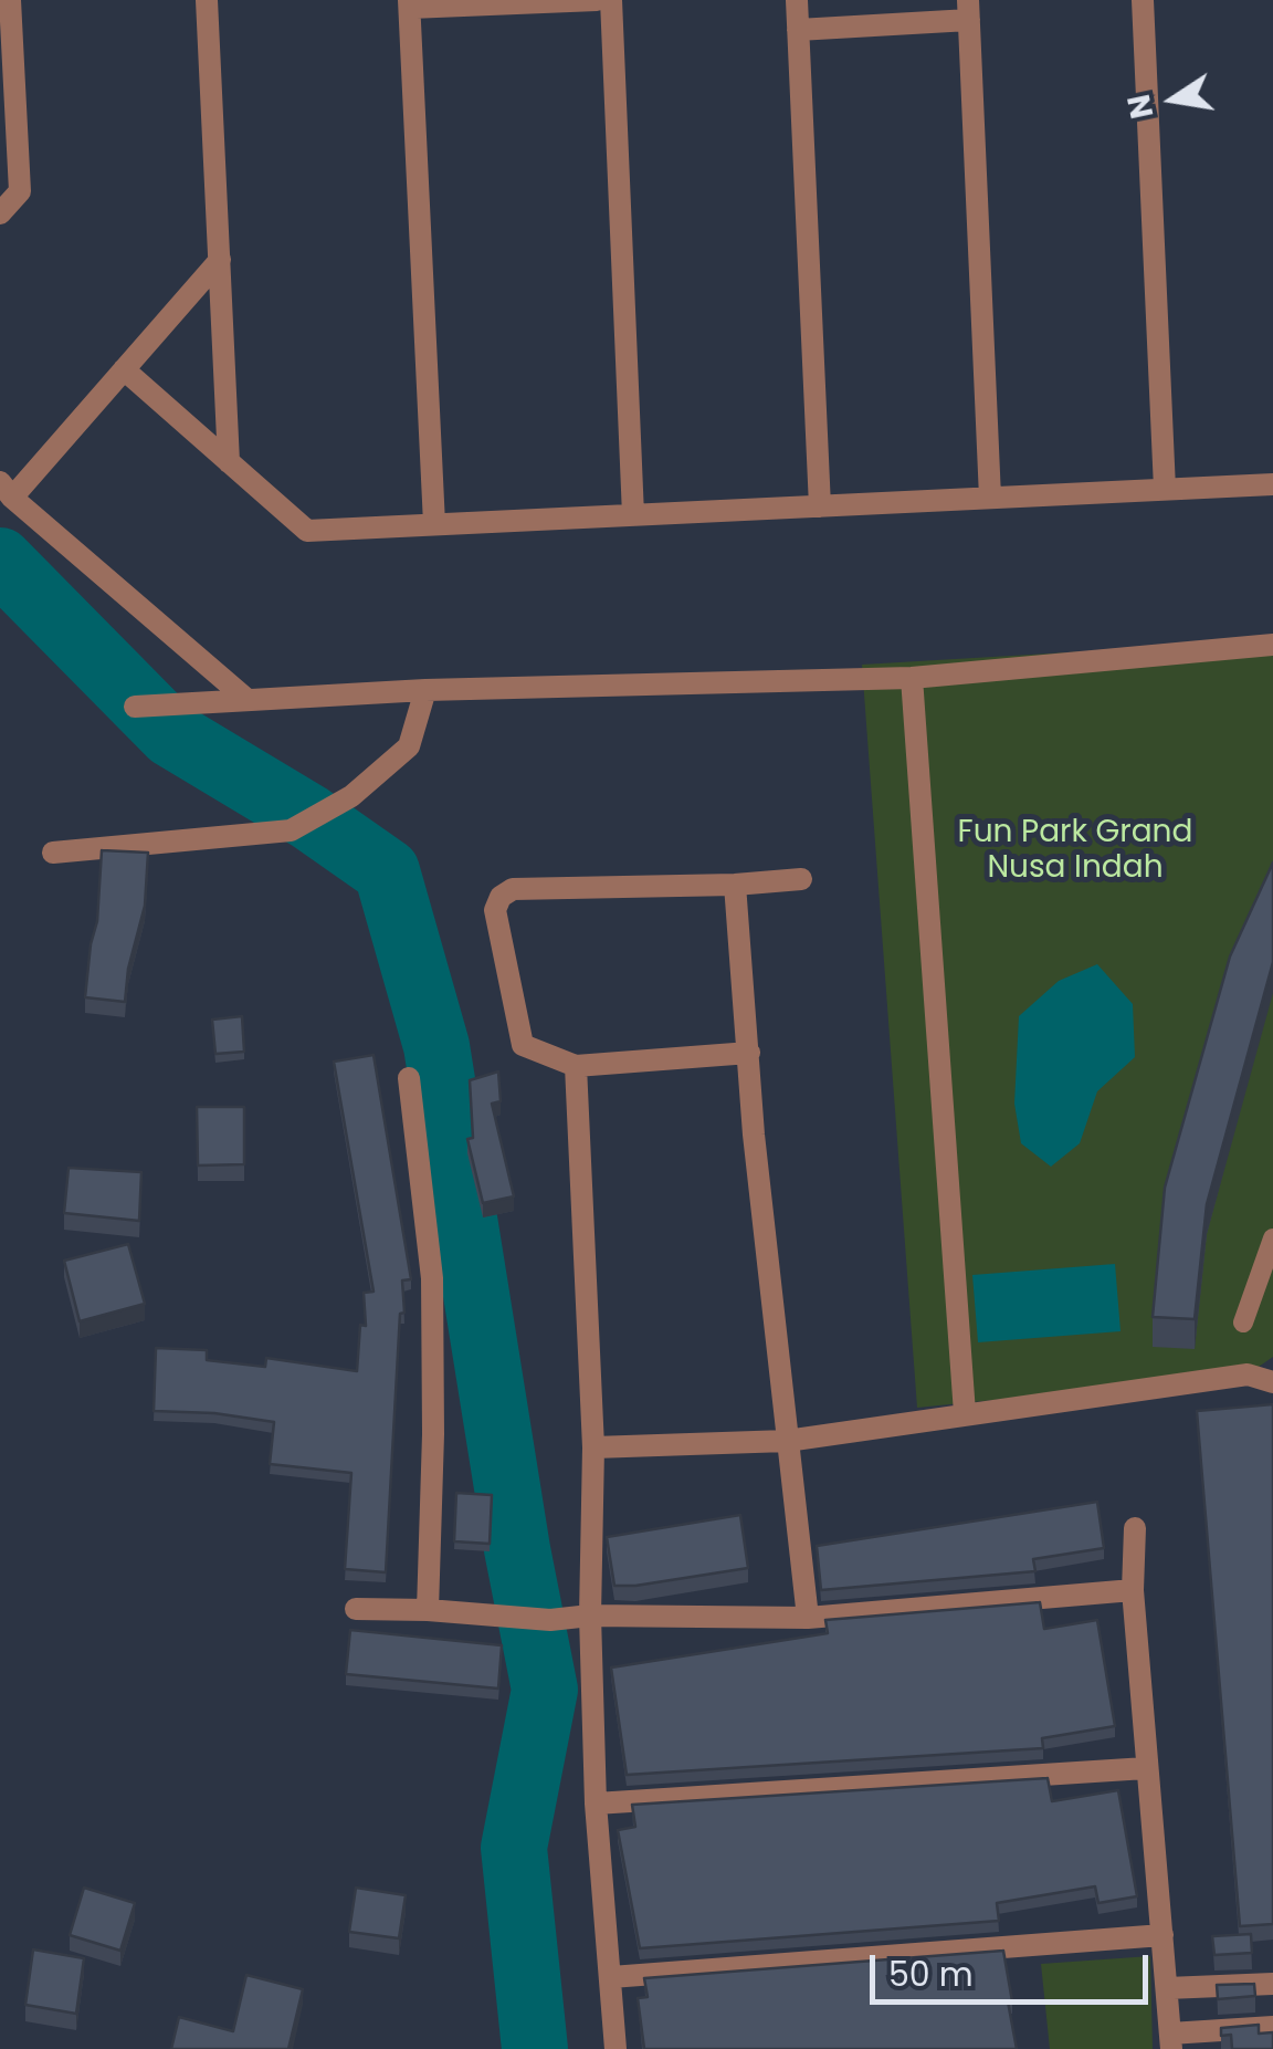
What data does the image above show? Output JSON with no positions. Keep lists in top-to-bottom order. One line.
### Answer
{"parks":["Fun Park Grand Nusa Indah"],"scale_bar":"50 m","north":"left"}
